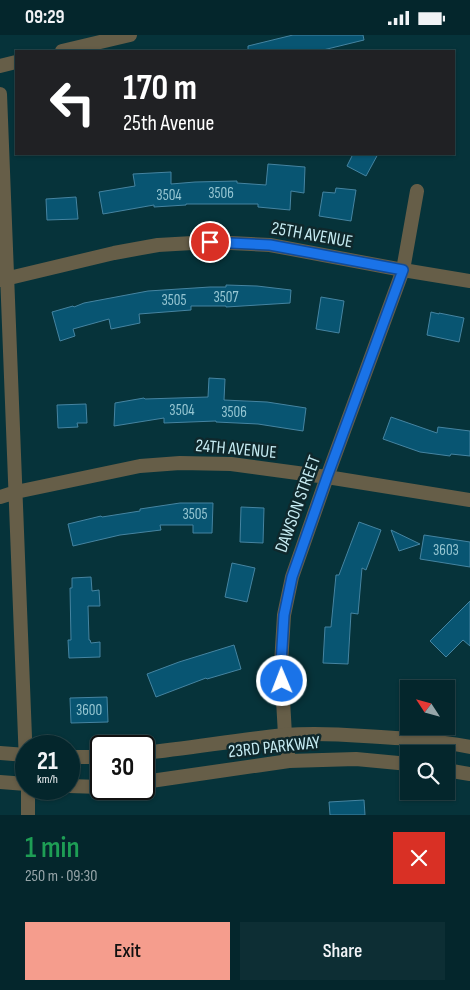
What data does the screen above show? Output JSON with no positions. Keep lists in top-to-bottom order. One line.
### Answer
{"streets":{"street":["25TH AVENUE","24TH AVENUE","DAWSON STREET","23RD PARKWAY"]},"crossings":[["25TH AVENUE","DAWSON STREET"],["24TH AVENUE","DAWSON STREET"],["DAWSON STREET","23RD PARKWAY"]],"house_numbers":["3506","3504","3507","3505","3504","3506","3505","3603","3600"],"north":"top left","page":{"status":"09:29","turn":["170 m","25th Avenue"],"speed":"21 km/h","limit":"30","heading":["1 min","250 m · 09:30"],"buttons":["Exit","Share"]}}
